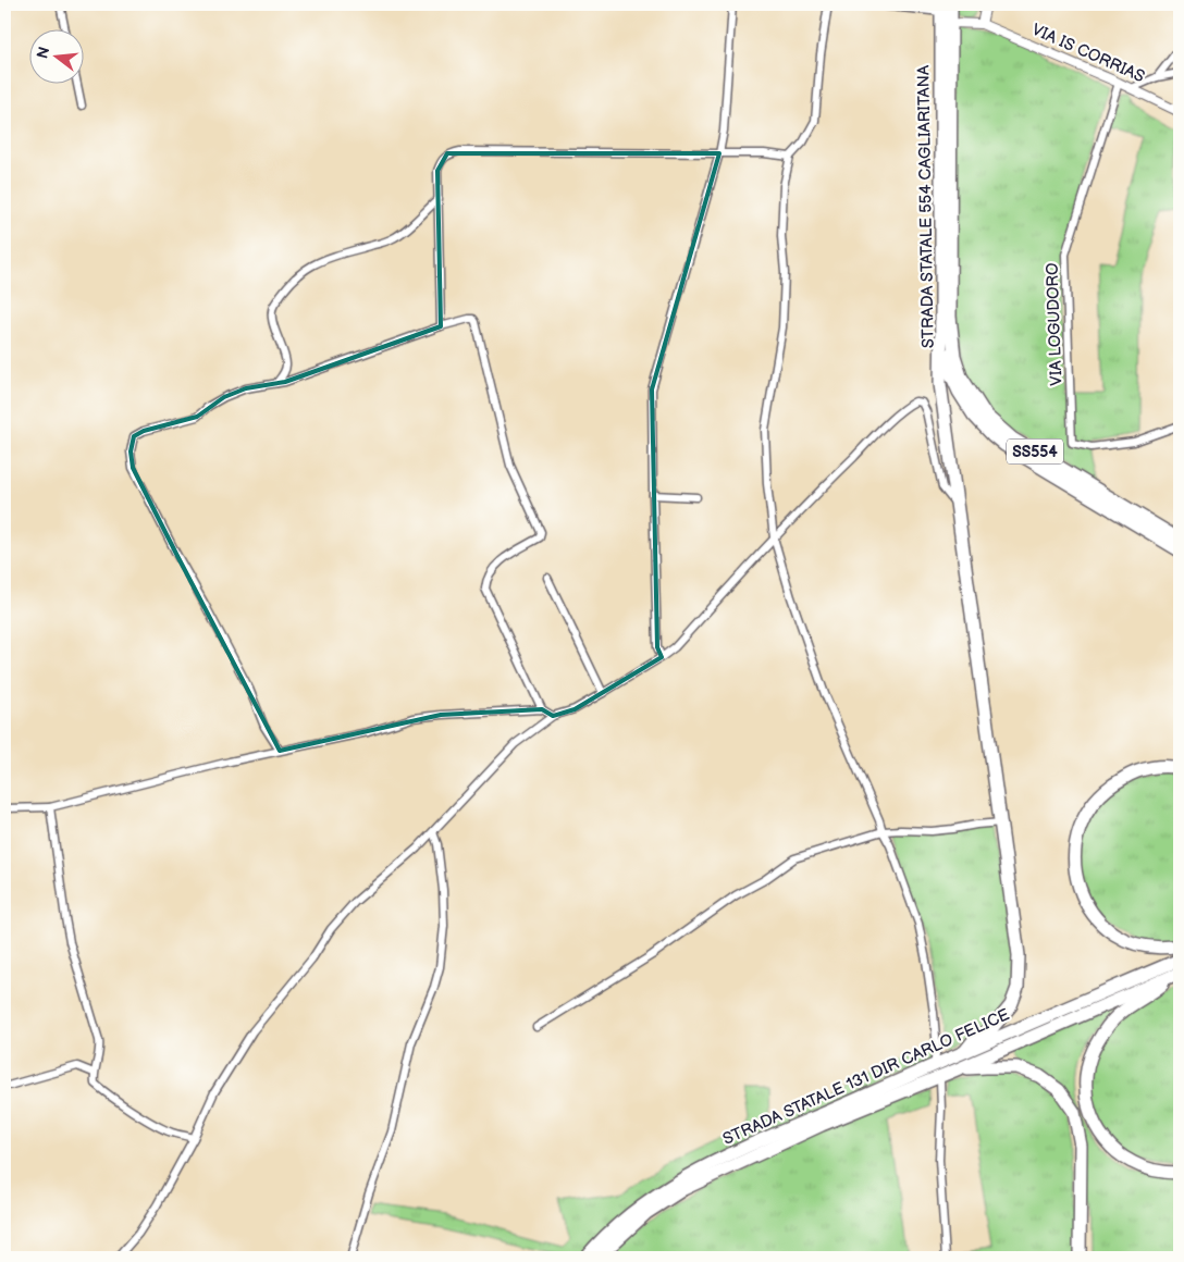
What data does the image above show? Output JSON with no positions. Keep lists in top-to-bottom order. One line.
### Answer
{"streets":{"highway":["STRADA STATALE 554 CAGLIARITANA","SS554","STRADA STATALE 131 DIR CARLO FELICE"],"street":["VIA IS CORRIAS","VIA LOGUDORO"]},"crossings":[["VIA IS CORRIAS","STRADA STATALE 554 CAGLIARITANA"],["VIA IS CORRIAS","VIA LOGUDORO"]],"north":"left"}
